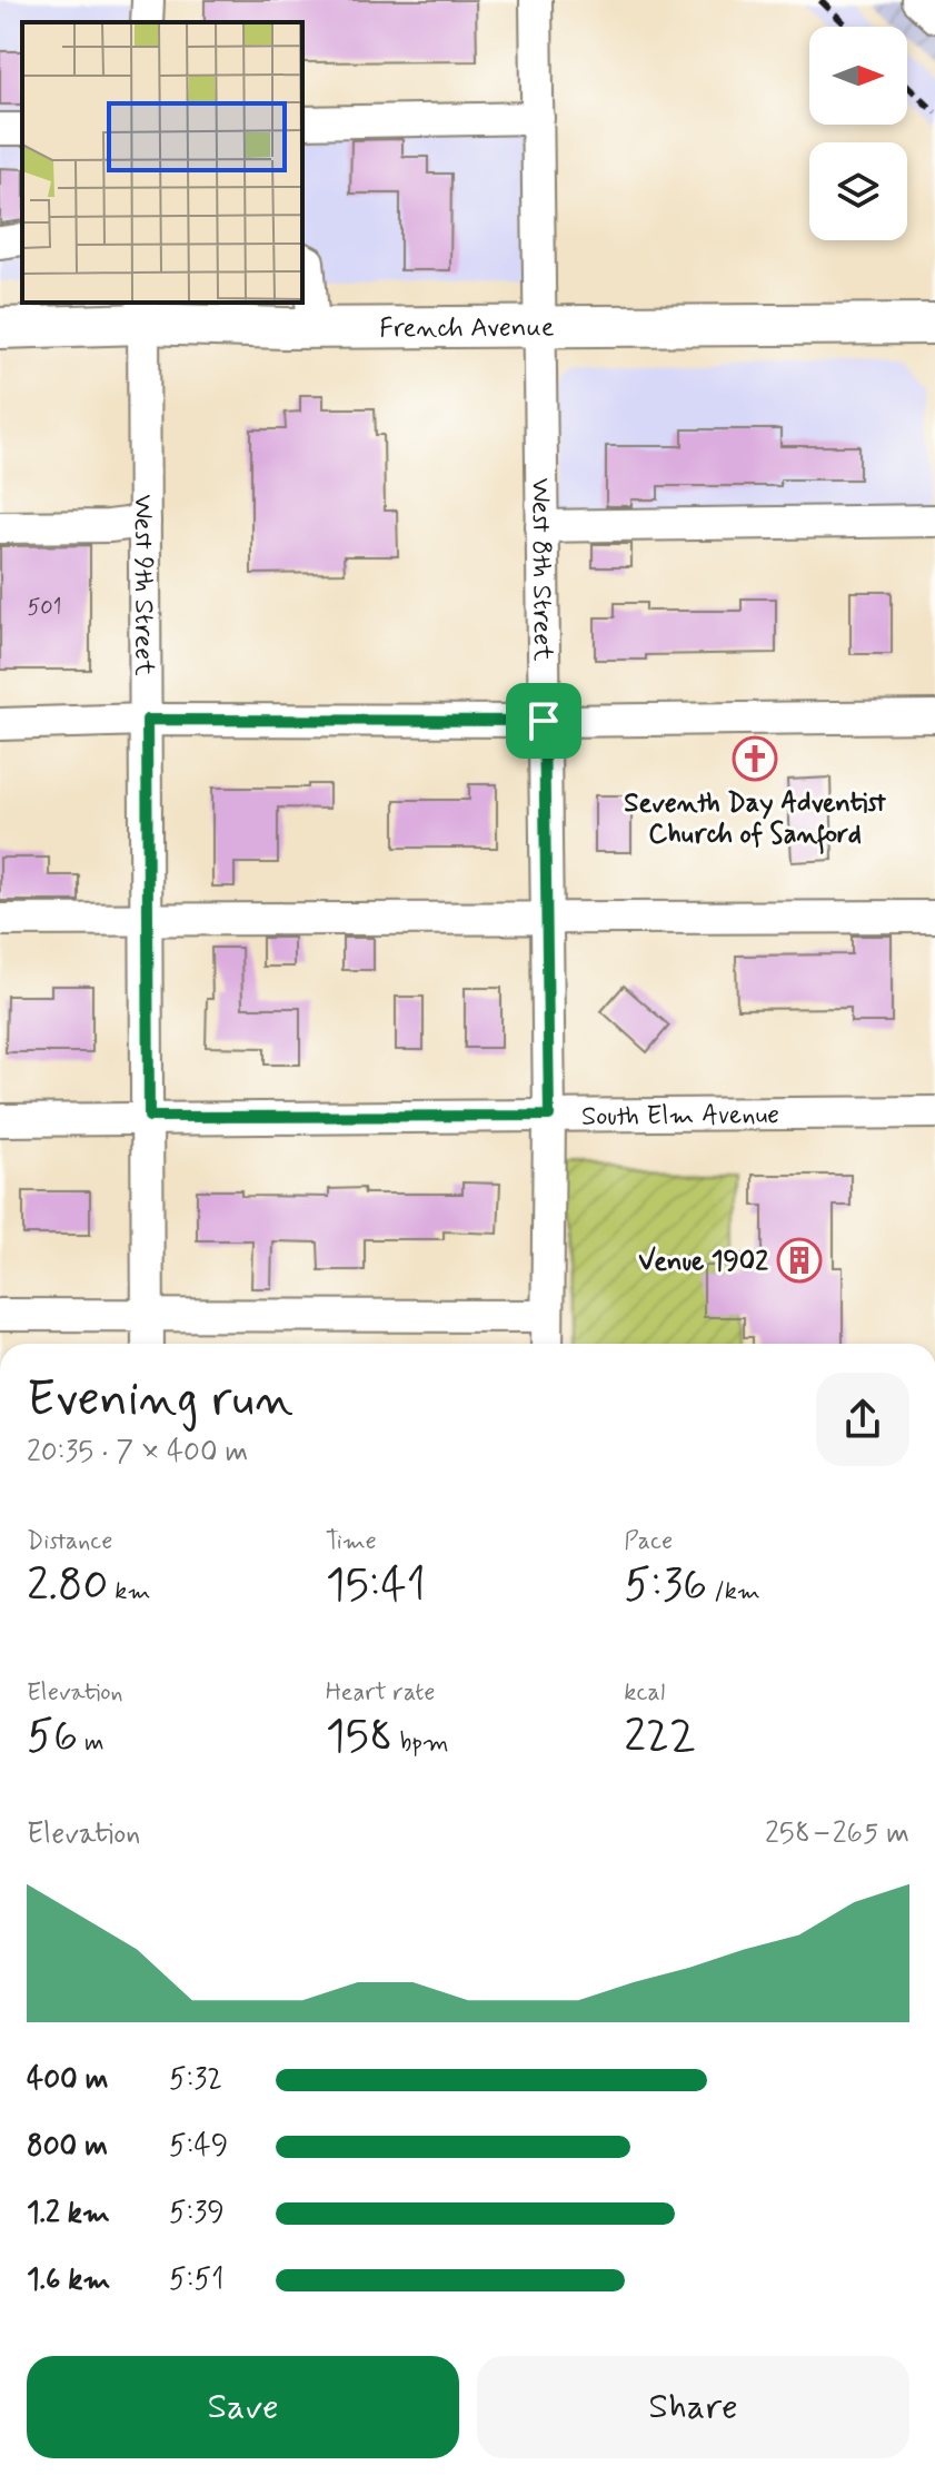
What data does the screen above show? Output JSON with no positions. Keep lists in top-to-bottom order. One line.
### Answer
{"streets":{"main road":["French Avenue"],"street":["West 8th Street","West 9th Street","South Elm Avenue"]},"crossings":[["French Avenue","West 8th Street"],["French Avenue","West 9th Street"],["West 8th Street","South Elm Avenue"],["West 9th Street","South Elm Avenue"]],"places":{"church":["Seventh Day Adventist Church of Sanford"],"building":["Venue 1902"]},"house_numbers":["501"],"north":"right","page":{"heading":["Evening run","20:35 · 7 × 400 m"],"stats":[["Distance","2.80 km"],["Time","15:41"],["Pace","5:36 /km"],["Elevation","56 m"],["Heart rate","158 bpm"],["kcal","222"]],"chart":["Elevation","258–265 m"],"list":[{"name":"400 m","note":"5:32"},{"name":"800 m","note":"5:49"},{"name":"1.2 km","note":"5:39"},{"name":"1.6 km","note":"5:51"}],"buttons":["Save","Share"]}}
